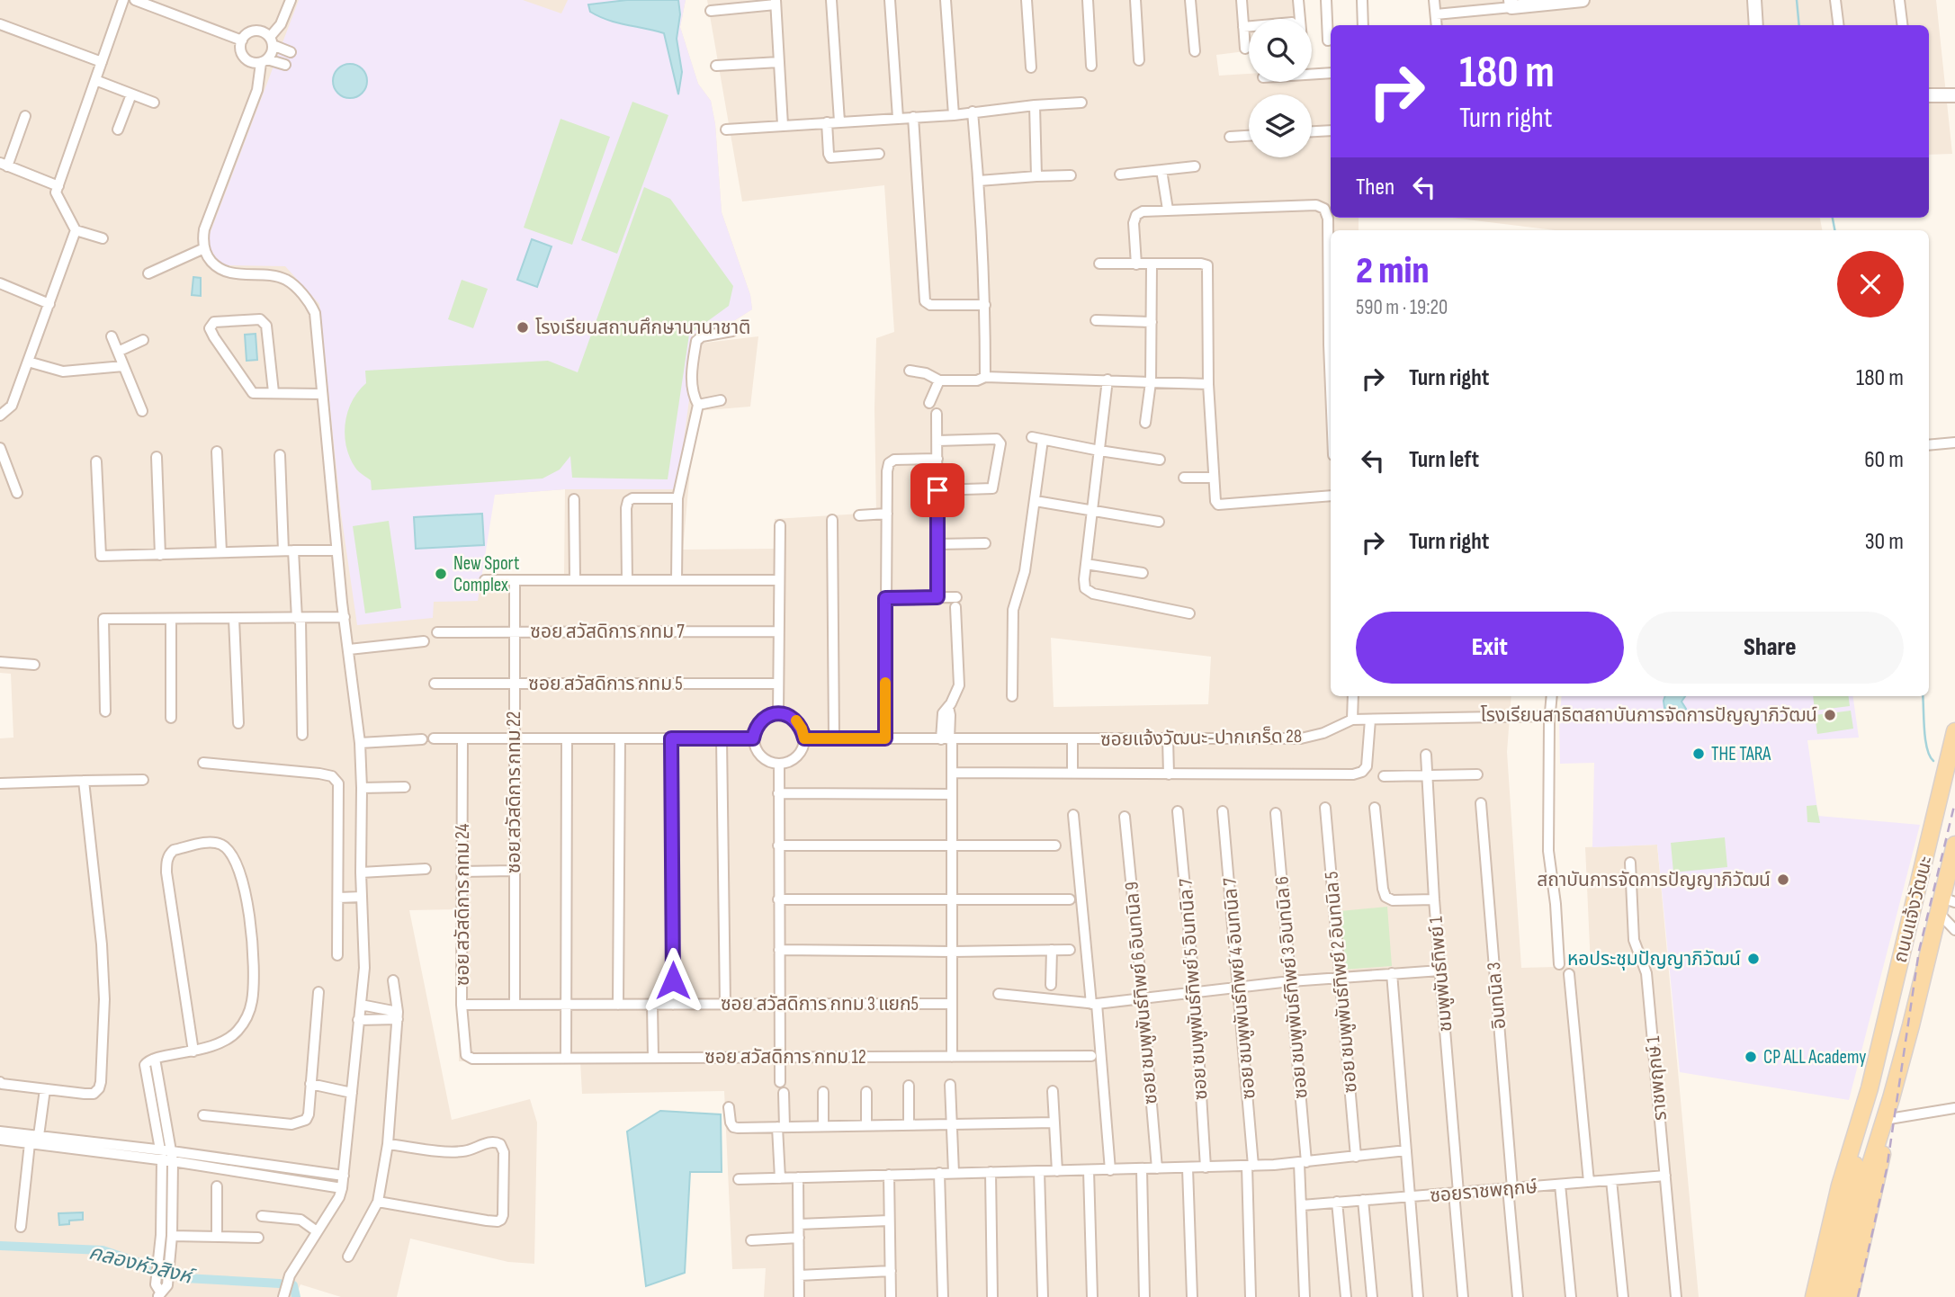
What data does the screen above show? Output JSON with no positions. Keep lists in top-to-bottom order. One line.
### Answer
{"streets":{"main road":["ถนนแจ้งวัฒนะ"],"street":["ซอย สวัสดิการ กทม 7","ซอย สวัสดิการ กทม 5","ซอยแจ้งวัฒนะ-ปากเกร็ด 28","ซอย สวัสดิการ กทม 22","ซอย สวัสดิการ กทม 24","ชมพูพันธ์ทิพย์ 1","ซอย ชมพูพันธ์ทิพย์ 2 อินทนิล 5","ซอย ชมพูพันธ์ทิพย์ 3 อินทนิล 6","ซอย ชมพูพันธ์ทิพย์ 4 อินทนิล 7","ซอย ชมพูพันธ์ทิพย์ 5 อินทนิล 7","ซอย ชมพูพันธ์ทิพย์ 6 อินทนิล 9","อินทนิล 3","ซอย สวัสดิการ กทม 3 แยก5","ซอย สวัสดิการ กทม 12","ราชพฤกษ์ 1","ซอยราชพฤกษ์"]},"crossings":[["ซอย สวัสดิการ กทม 7","ซอย สวัสดิการ กทม 22"],["ซอย สวัสดิการ กทม 5","ซอย สวัสดิการ กทม 22"],["ซอย สวัสดิการ กทม 22","ซอย สวัสดิการ กทม 3 แยก5"],["ซอย สวัสดิการ กทม 24","ซอย สวัสดิการ กทม 3 แยก5"],["ซอย สวัสดิการ กทม 24","ซอย สวัสดิการ กทม 12"],["ชมพูพันธ์ทิพย์ 1","ซอยราชพฤกษ์"],["ซอย ชมพูพันธ์ทิพย์ 3 อินทนิล 6","ซอยราชพฤกษ์"],["อินทนิล 3","ซอยราชพฤกษ์"],["ราชพฤกษ์ 1","ซอยราชพฤกษ์"]],"water":["คลองหัวสิงห์"],"places":["โรงเรียนสถานศึกษานานาชาติ","New Sport Complex","โรงเรียนสาธิตสถาบันการจัดการปัญญาภิวัฒน์","THE TARA","สถาบันการจัดการปัญญาภิวัฒน์","หอประชุมปัญญาภิวัฒน์","CP ALL Academy"],"page":{"turn":["180 m","Turn right"],"then":"Then","heading":["2 min","590 m · 19:20"],"list":[{"name":"Turn right","value":"180 m"},{"name":"Turn left","value":"60 m"},{"name":"Turn right","value":"30 m"}],"buttons":["Exit","Share"]}}
